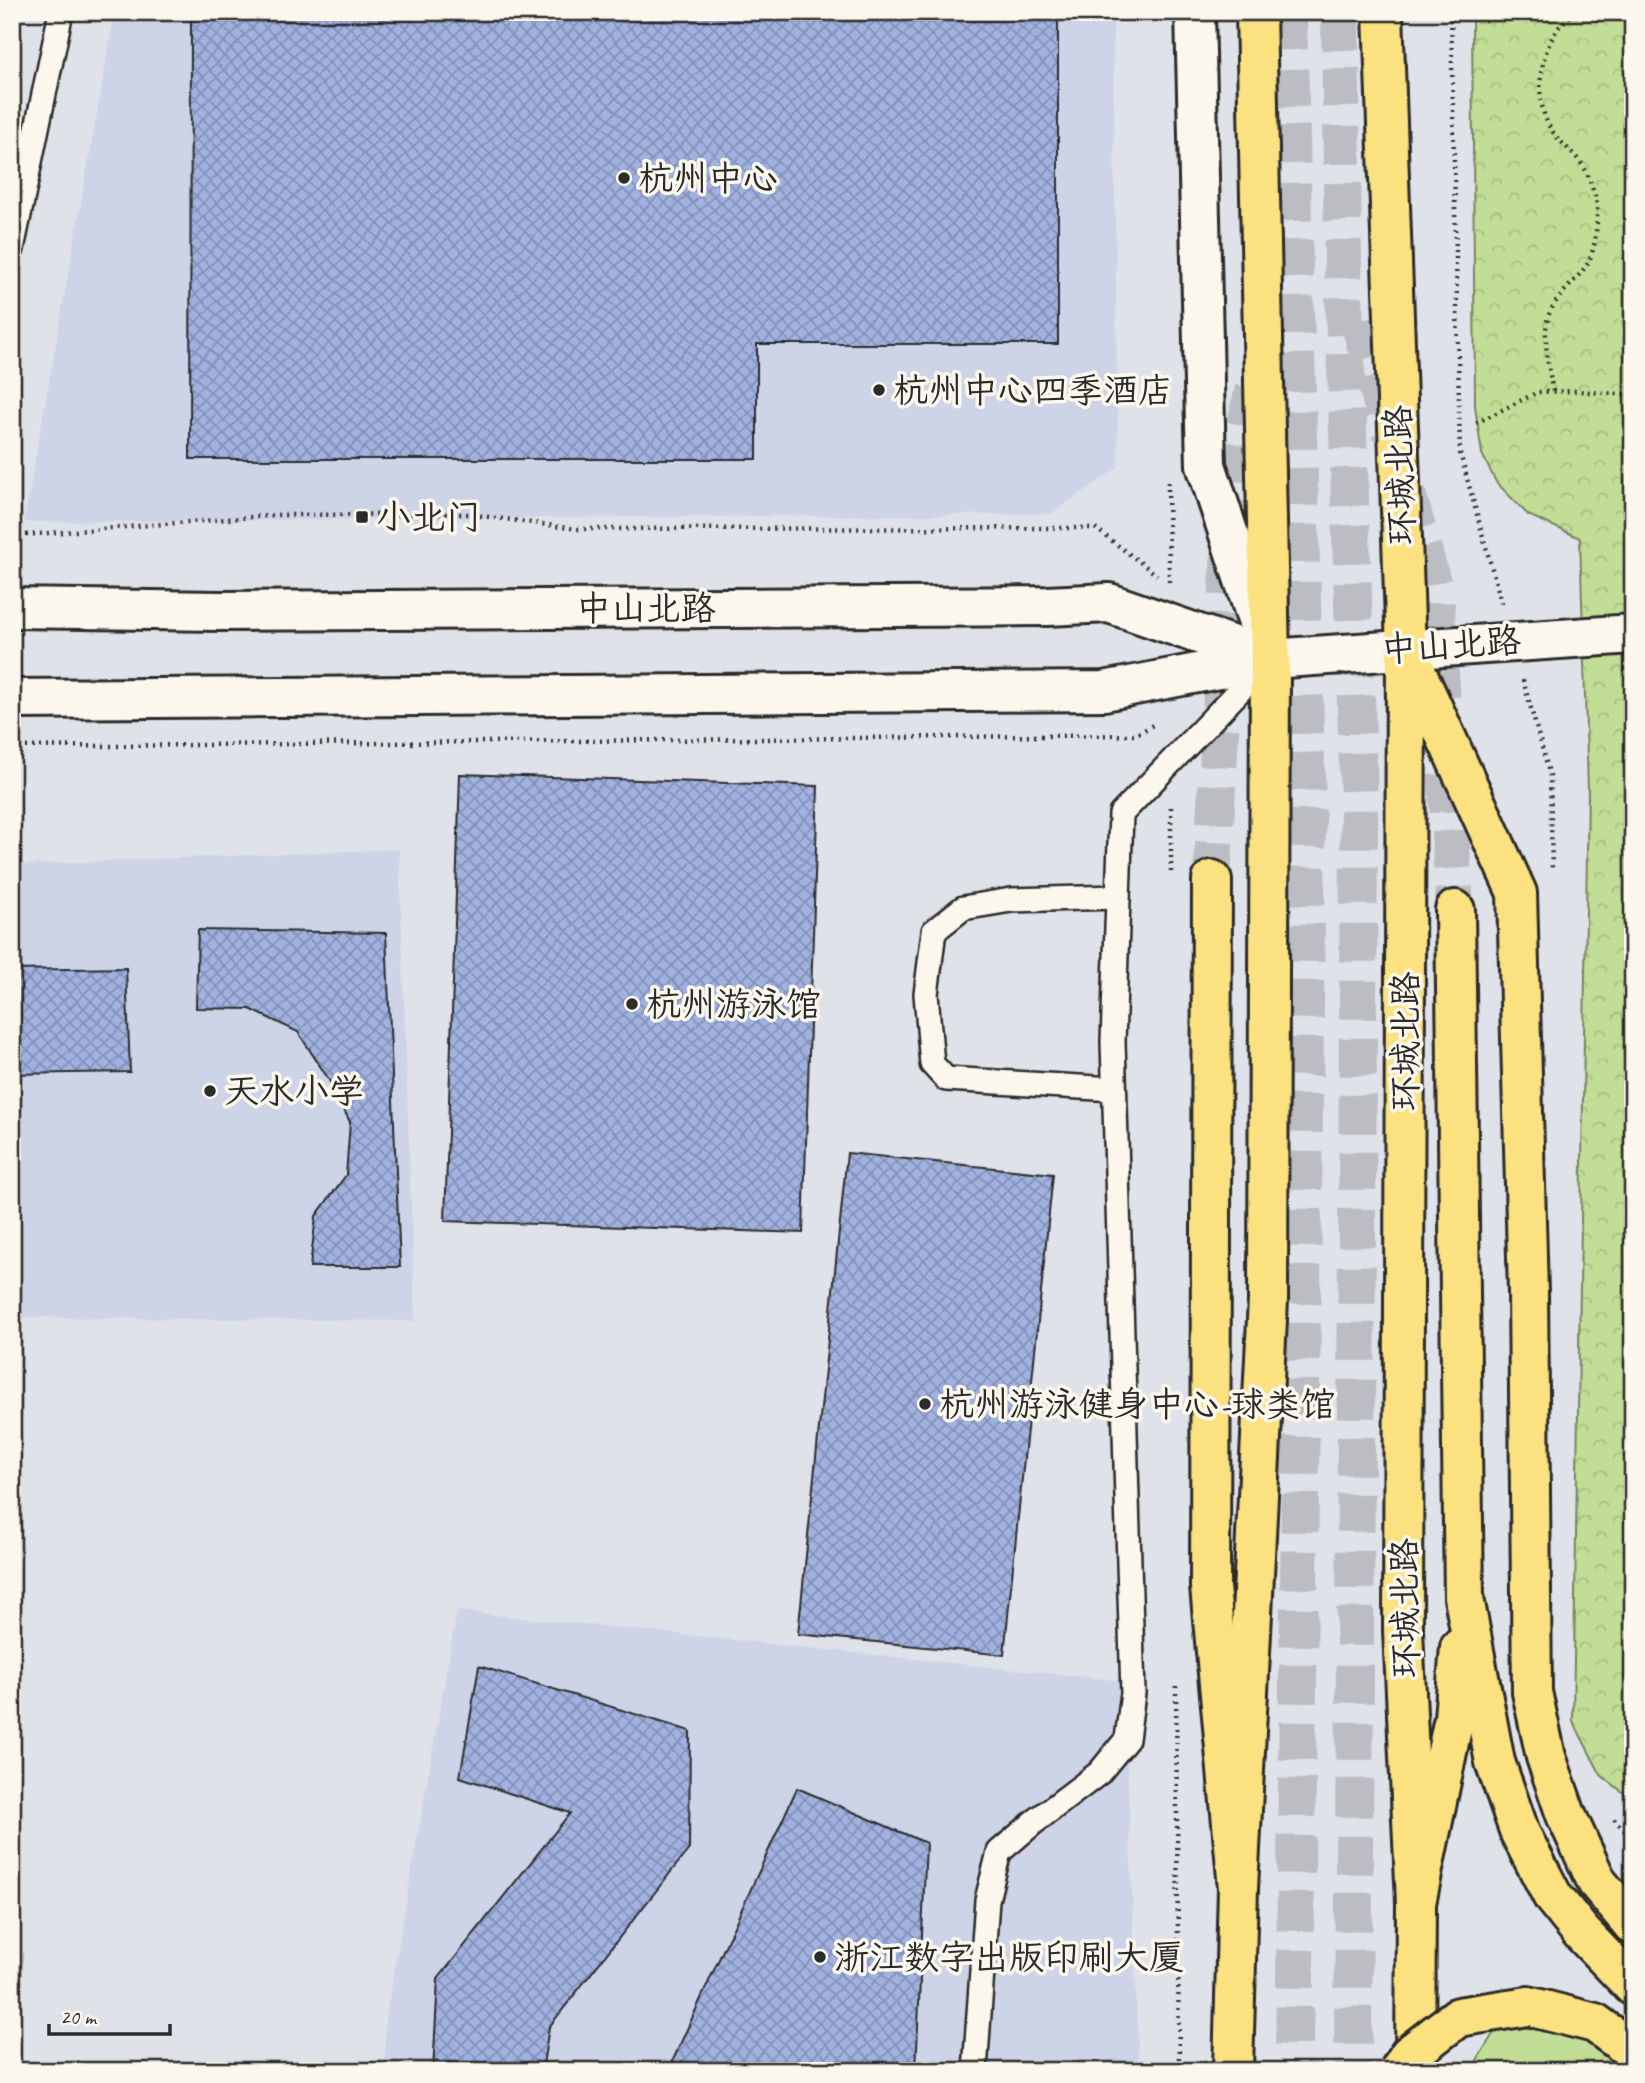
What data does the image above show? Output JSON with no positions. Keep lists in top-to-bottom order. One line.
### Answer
{"streets":{"main road":["环城北路","中山北路"]},"crossings":[["环城北路","中山北路"]],"places":{"other":["杭州中心","杭州中心四季酒店","杭州游泳馆","天水小学","杭州游泳健身中心-球类馆","浙江数字出版印刷大厦"],"transit":["小北门"]},"scale_bar":"20 m"}
